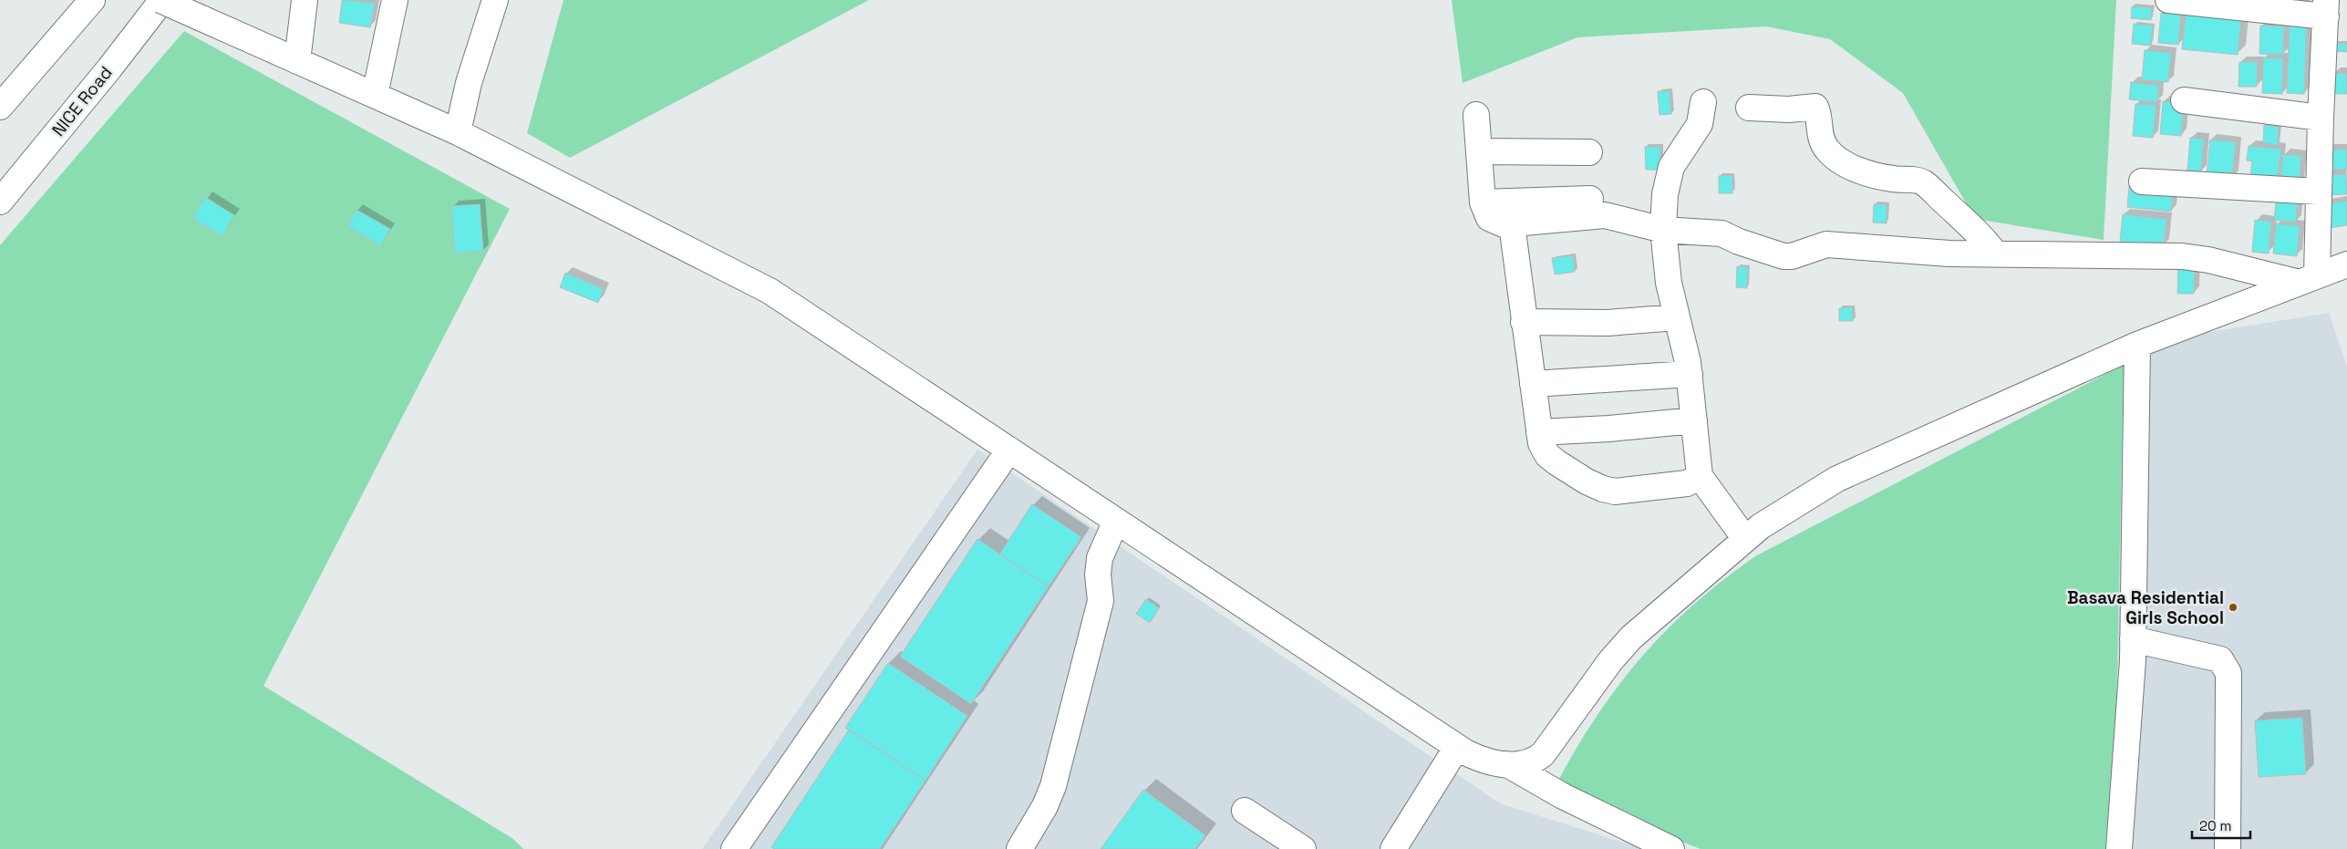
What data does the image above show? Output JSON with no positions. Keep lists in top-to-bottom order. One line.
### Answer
{"streets":{"main road":["NICE Road"]},"places":["Basava Residential Girls School"],"scale_bar":"20 m"}
